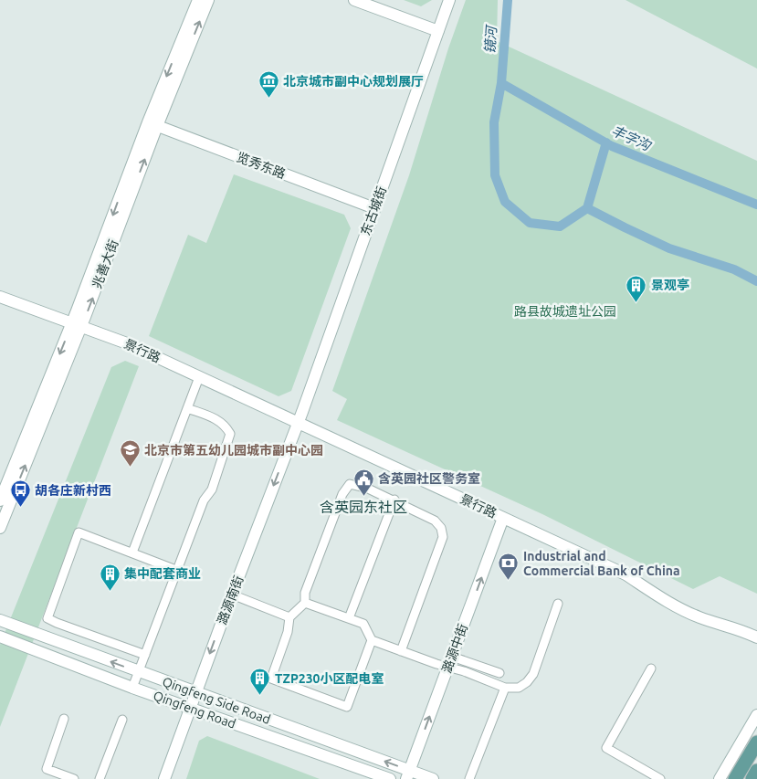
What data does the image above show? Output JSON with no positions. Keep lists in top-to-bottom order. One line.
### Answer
{"streets":{"street":["览秀东路","东古城街","兆善大街","景行路","潞源南街","潞源中街","Qingfeng Side Road","Qingfeng Road"]},"crossings":[["览秀东路","东古城街"],["览秀东路","兆善大街"],["东古城街","景行路"],["东古城街","潞源南街"],["兆善大街","景行路"],["景行路","潞源南街"],["景行路","潞源中街"],["潞源南街","Qingfeng Side Road"],["潞源南街","Qingfeng Road"],["潞源中街","Qingfeng Side Road"]],"one_way":["Qingfeng Side Road"],"districts":["含英园东社区"],"water":["镜河","丰字沟"],"parks":["路县故城遗址公园"],"places":{"museum":["北京城市副中心规划展厅"],"building":["景观亭","集中配套商业","TZP230小区配电室"],"school or university":["北京市第五幼儿园城市副中心园"],"public building":["含英园社区警务室"],"bus stop":["胡各庄新村西"],"bank":["Industrial and Commercial Bank of China"]}}
